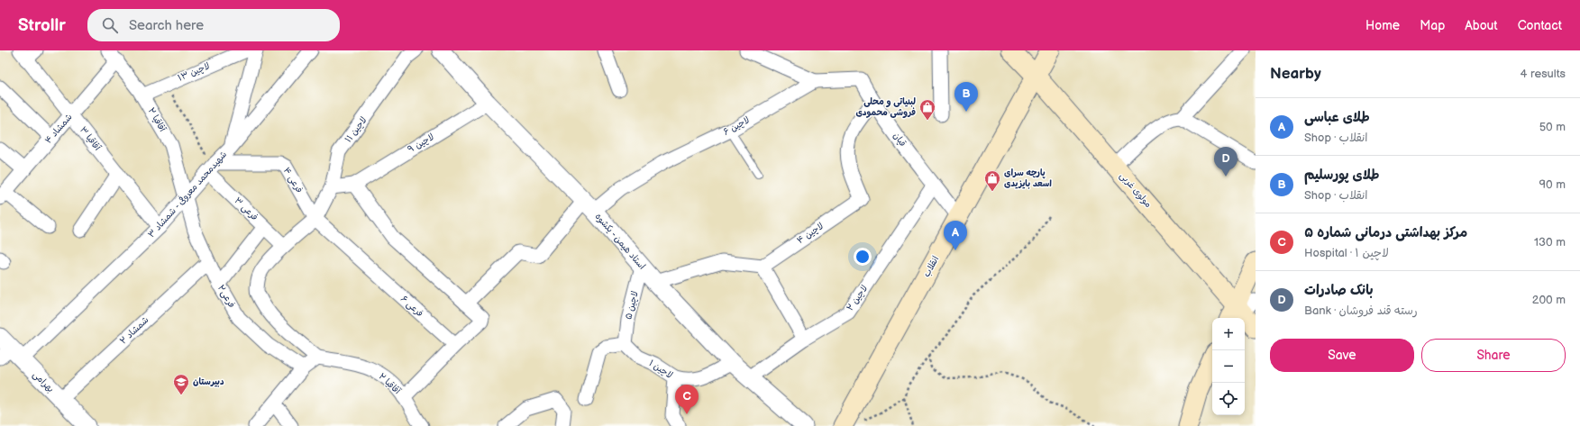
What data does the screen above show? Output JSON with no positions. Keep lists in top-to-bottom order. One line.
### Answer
{"streets":{"main road":["مولوی غربی","انقلاب"],"street":["لاچین ۱۳","آقاقیا ۲","لاچین ۶","شمشاد ۴","لاچین ۱۱","آقاقیا ۳","قپان","لاچین ۹","فرعی ۴","شهیدمحمد معروفی - شمشاد ۳","فرعی ۳","لاچین ۴","استاد هیمن - یکشوه","فرعی۲","لاچین ۲","لاچین ۵","فرعی ۶","شمشاد ۲","لاچین ۱","بهرامی"]},"crossings":[["لاچین ۱۳","آقاقیا ۲"],["آقاقیا ۲","شمشاد ۴"],["آقاقیا ۲","شهیدمحمد معروفی - شمشاد ۳"],["آقاقیا ۲","فرعی۲"],["لاچین ۶","قپان"],["لاچین ۶","استاد هیمن - یکشوه"],["شمشاد ۴","آقاقیا ۳"],["لاچین ۱۱","فرعی ۴"],["لاچین ۱۱","فرعی ۶"],["آقاقیا ۳","شهیدمحمد معروفی - شمشاد ۳"],["قپان","لاچین ۴"],["قپان","انقلاب"],["قپان","لاچین ۲"],["لاچین ۹","استاد هیمن - یکشوه"],["فرعی ۴","شهیدمحمد معروفی - شمشاد ۳"],["فرعی ۴","فرعی ۳"],["فرعی ۴","فرعی ۶"],["مولوی غربی","انقلاب"],["شهیدمحمد معروفی - شمشاد ۳","فرعی ۳"],["شهیدمحمد معروفی - شمشاد ۳","فرعی۲"],["شهیدمحمد معروفی - شمشاد ۳","بهرامی"],["استاد هیمن - یکشوه","لاچین ۲"],["استاد هیمن - یکشوه","لاچین ۵"],["فرعی۲","شمشاد ۲"],["لاچین ۵","لاچین ۱"],["شمشاد ۲","بهرامی"]],"places":{"shop":["لبنیاتی و محلی فروشی محمودی","پارچه سرای اسعد بایزیدی"],"school or university":["دبیرستان"]},"page":{"header":"Strollr","search":"Search here","nav":["Home","Map","About","Contact"],"heading":["Nearby","4 results"],"pins":["B","D","A","C"],"list":[{"mark":"A","name":"طلای عباسی","note":"Shop · انقلاب","value":"50 m"},{"mark":"B","name":"طلای پورسلیم","note":"Shop · انقلاب","value":"90 m"},{"mark":"C","name":"مرکز بهداشتی درمانی شماره ۵","note":"Hospital · لاچین ۱","value":"130 m"},{"mark":"D","name":"بانک صادرات","note":"Bank · رسته قند فروشان","value":"200 m"}],"map_buttons":["+","−"],"buttons":["Save","Share"]}}
